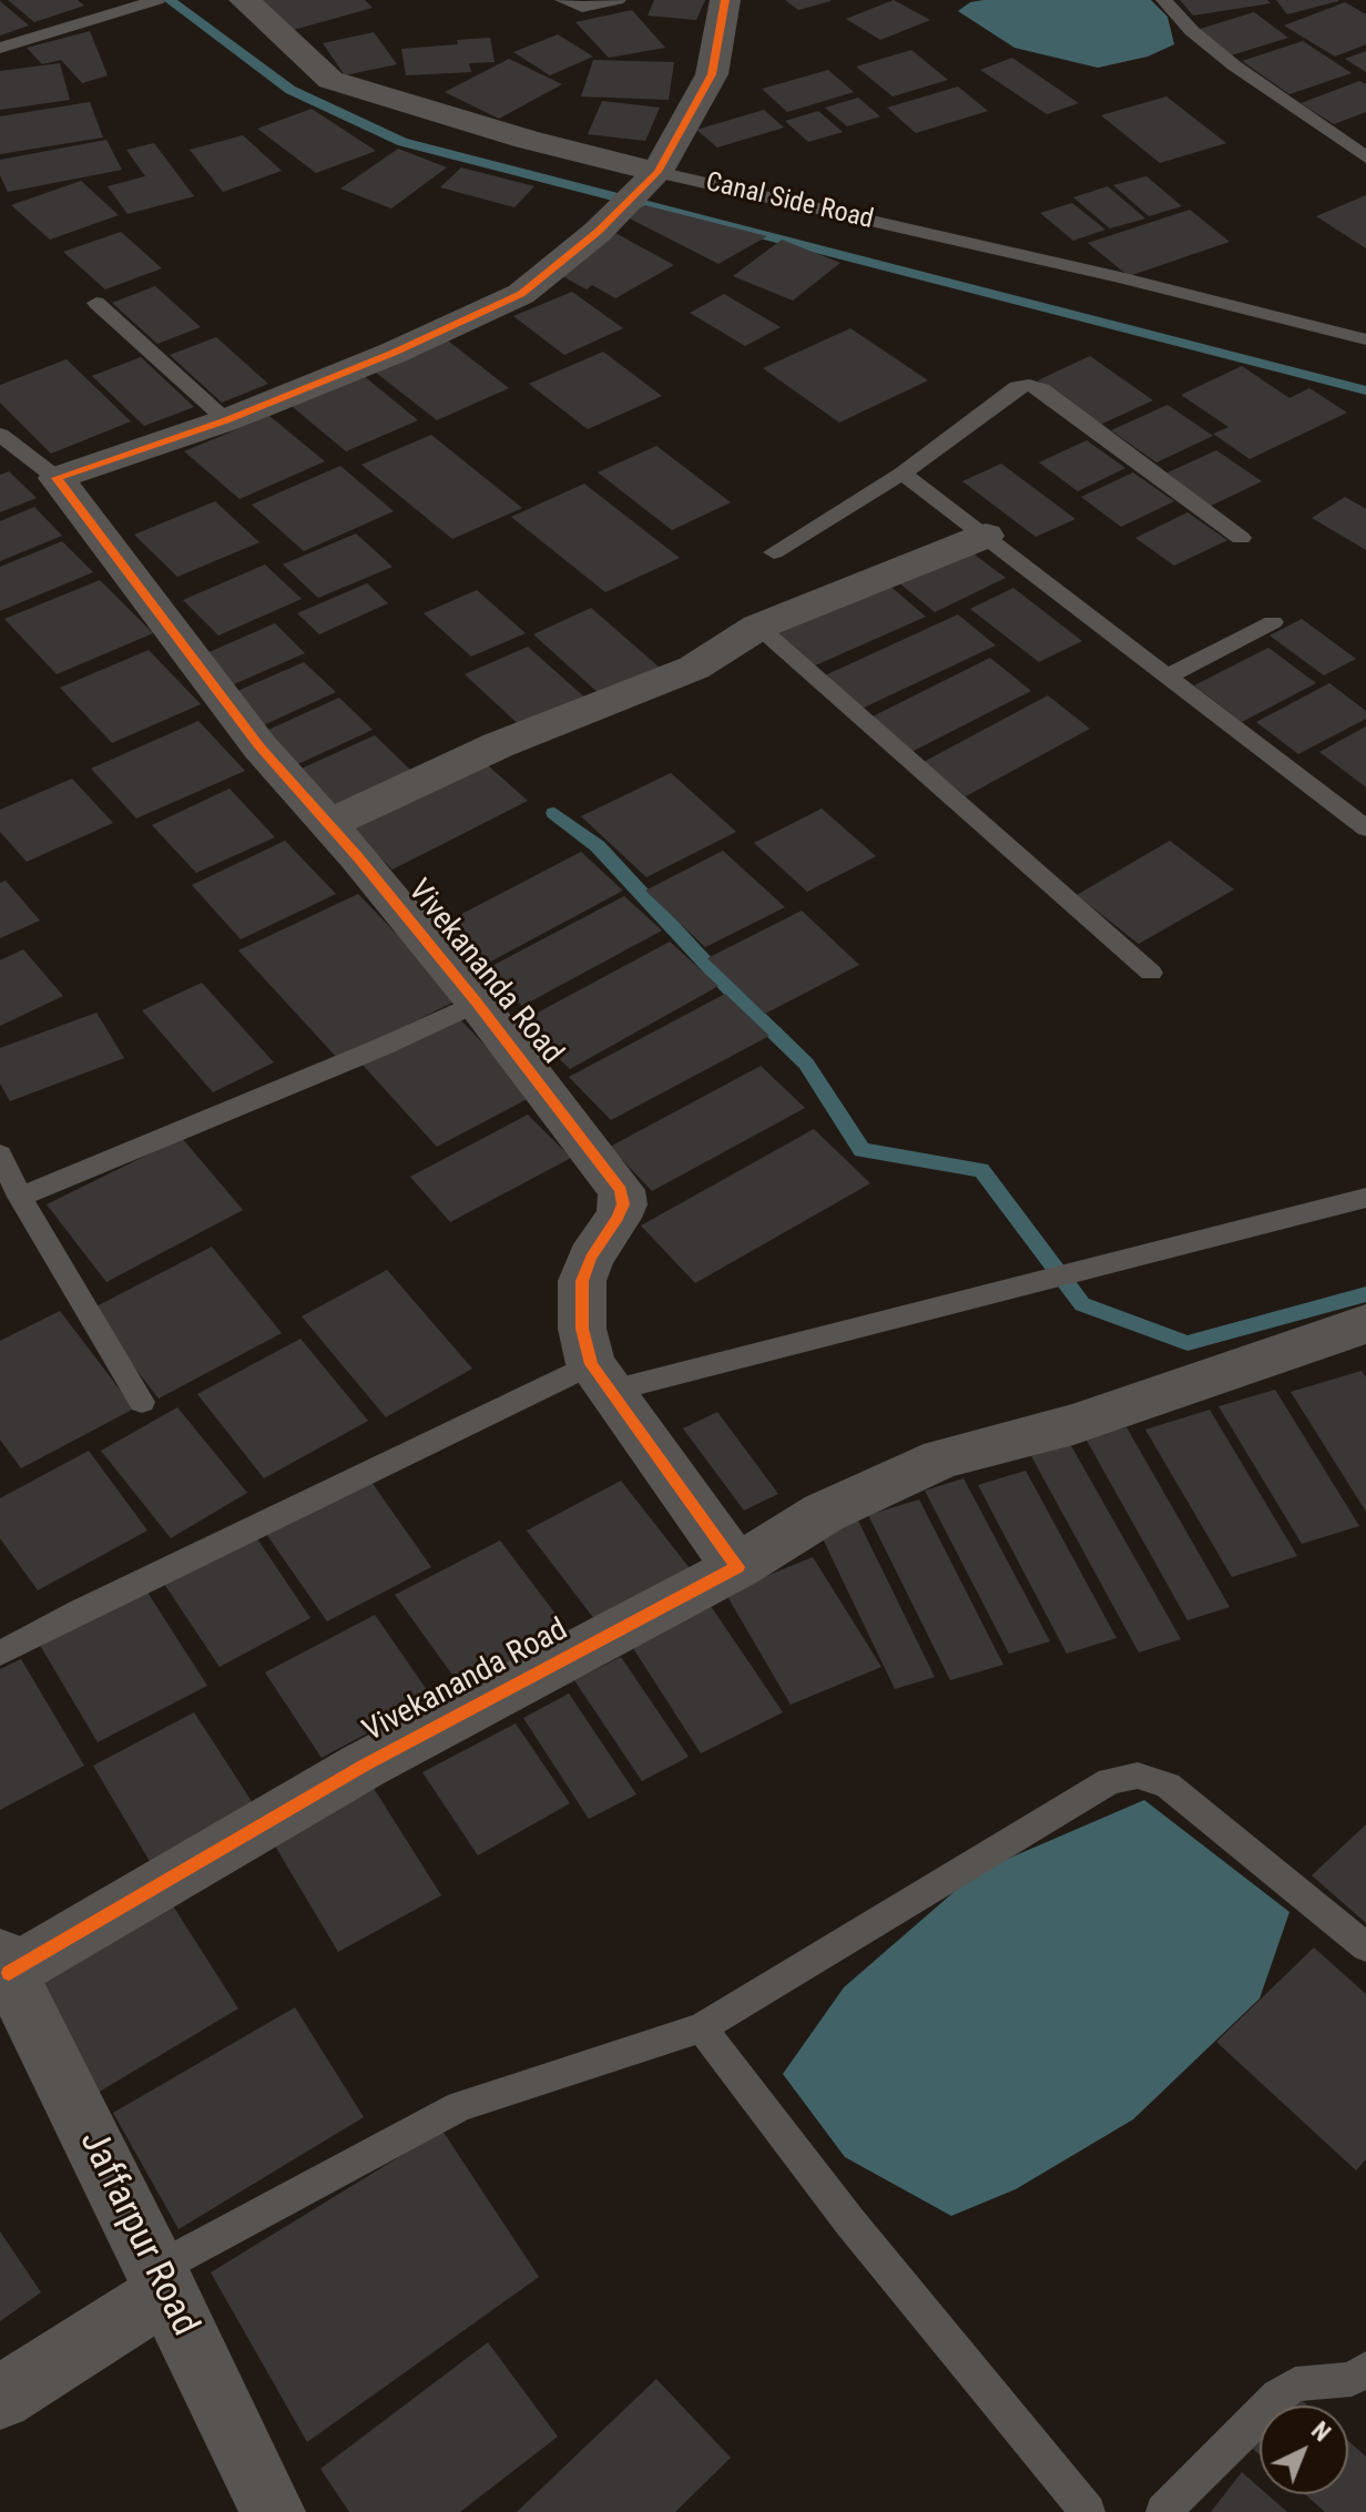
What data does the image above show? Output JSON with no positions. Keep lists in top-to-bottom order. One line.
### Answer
{"streets":{"street":["Canal Side Road","Vivekananda Road","Jaffarpur Road"]},"crossings":[["Vivekananda Road","Jaffarpur Road"]],"north":"top right"}
